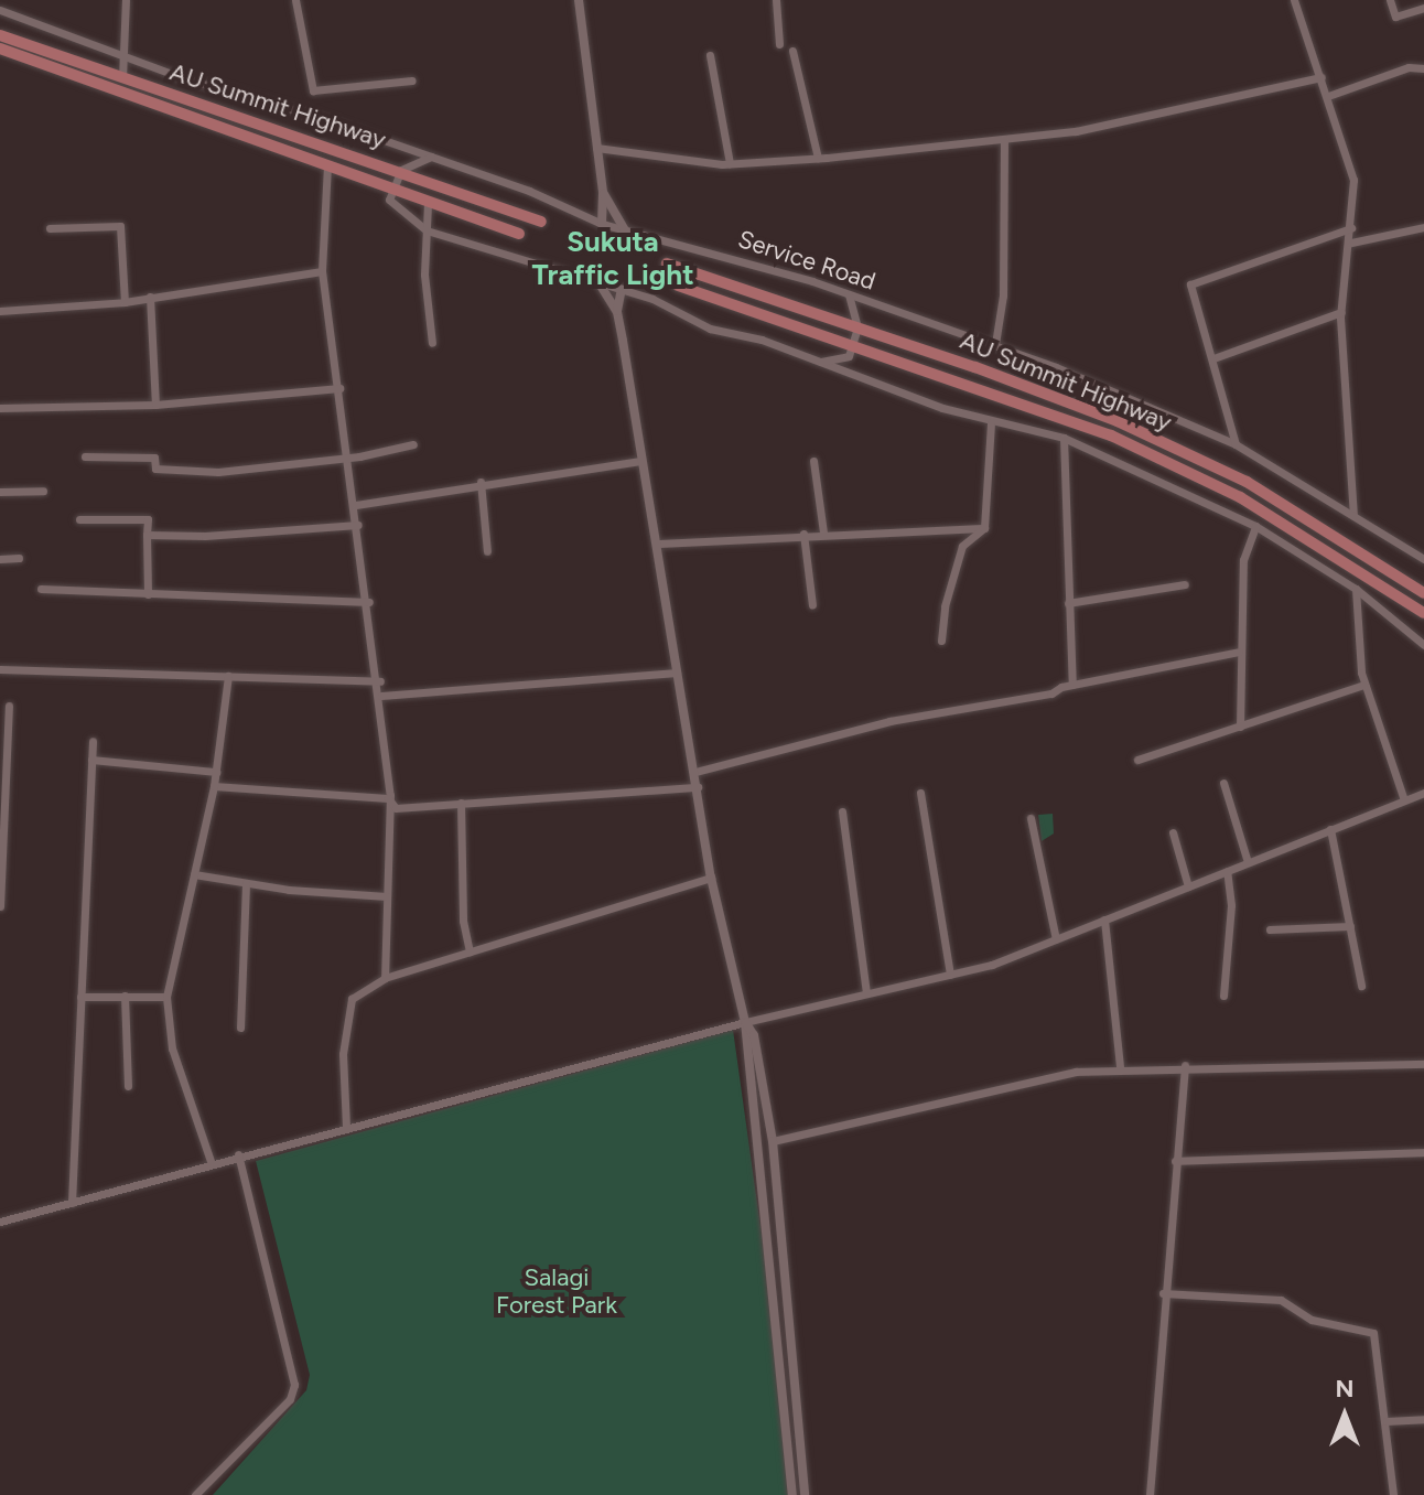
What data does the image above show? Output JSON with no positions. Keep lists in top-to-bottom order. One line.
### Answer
{"streets":{"main road":["AU Summit Highway"],"street":["Service Road"]},"districts":["Sukuta Traffic Light"],"parks":["Salagi Forest Park"],"north":"top"}
